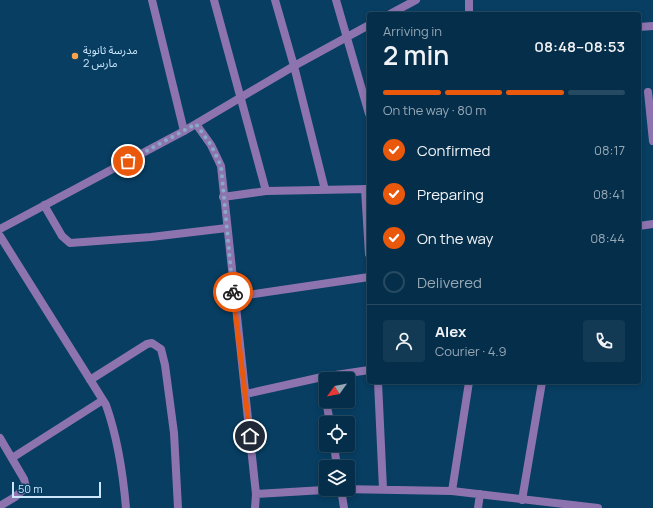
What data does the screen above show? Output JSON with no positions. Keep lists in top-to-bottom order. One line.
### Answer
{"places":["مدرسة ثانوية 2 مارس"],"scale_bar":"50 m","north":"bottom left","page":{"heading":["2 min","Arriving in","08:48–08:53"],"panel":["Alex","Courier · 4.9"],"bar":"On the way · 80 m","list":[["Confirmed","08:17"],["Preparing","08:41"],["On the way","08:44"],"Delivered"],"scale":"50 m"}}
